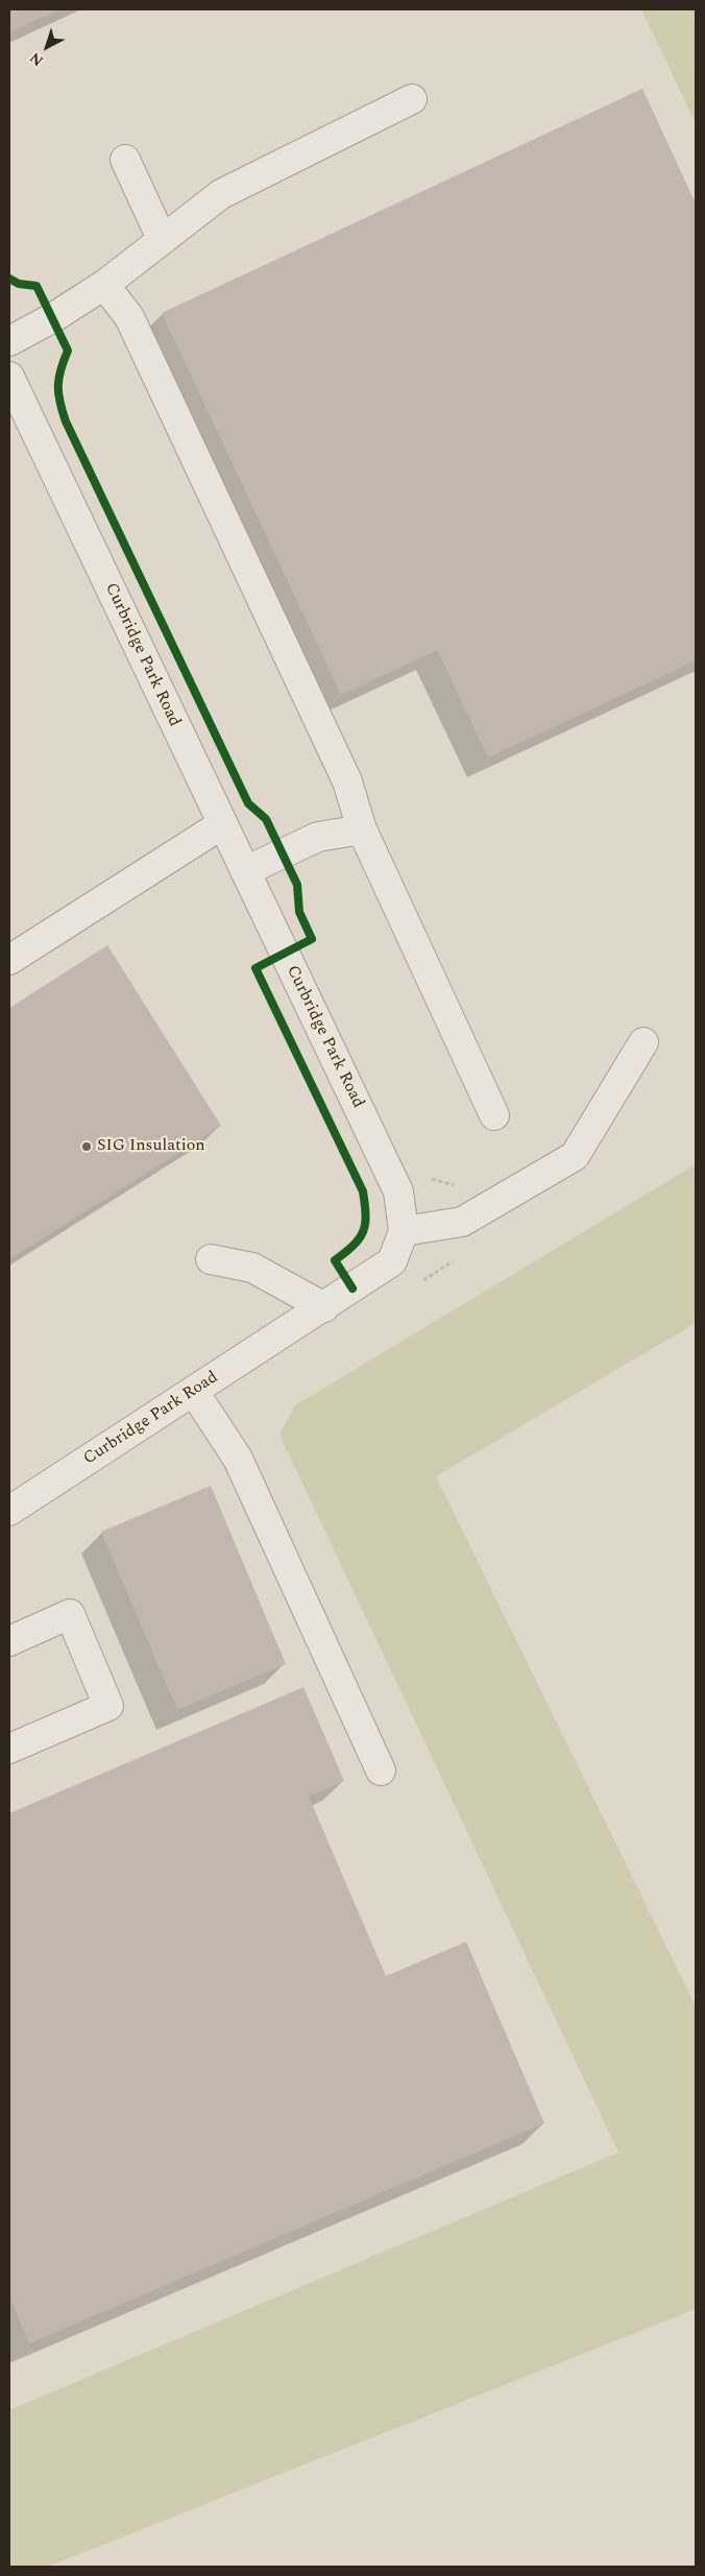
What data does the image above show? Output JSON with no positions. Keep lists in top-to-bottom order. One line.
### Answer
{"streets":{"lane":["Curbridge Park Road"]},"places":["SIG Insulation"],"north":"bottom left"}
